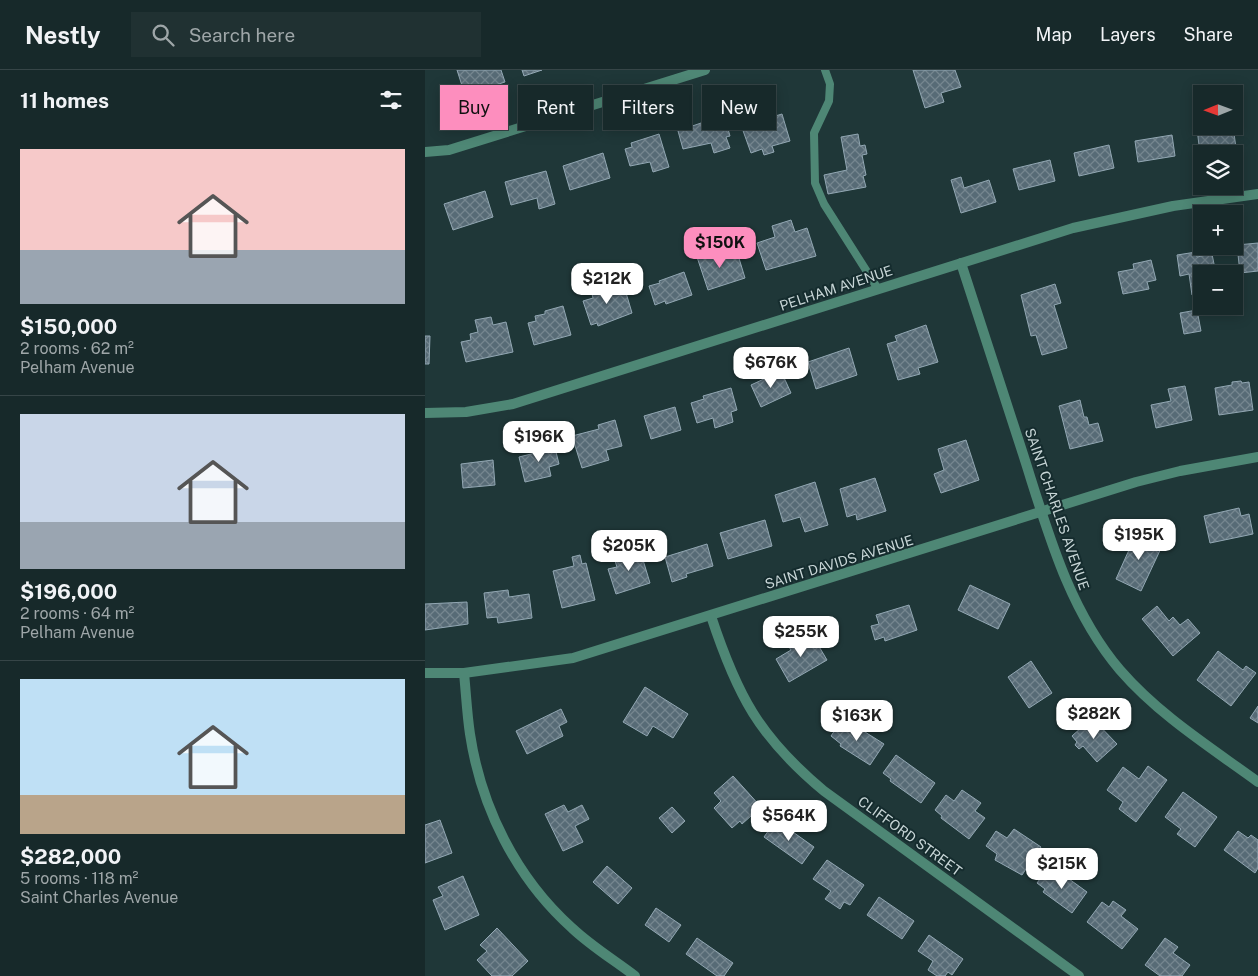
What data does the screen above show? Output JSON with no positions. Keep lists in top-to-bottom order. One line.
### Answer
{"streets":{"street":["PELHAM AVENUE","SAINT CHARLES AVENUE","SAINT DAVIDS AVENUE","CLIFFORD STREET"]},"crossings":[["PELHAM AVENUE","SAINT CHARLES AVENUE"],["SAINT CHARLES AVENUE","SAINT DAVIDS AVENUE"],["SAINT DAVIDS AVENUE","CLIFFORD STREET"]],"north":"left","page":{"header":"Nestly","search":"Search here","nav":["Map","Layers","Share"],"heading":"11 homes","map_buttons":["+","−"],"chip":["Buy","Rent","Filters","New"],"list":[{"name":"$150,000","note":"2 rooms · 62 m² · Pelham Avenue"},{"name":"$196,000","note":"2 rooms · 64 m² · Pelham Avenue"},{"name":"$282,000","note":"5 rooms · 118 m² · Saint Charles Avenue"}],"price":["$150K","$212K","$676K","$196K","$195K","$205K","$255K","$282K","$163K","$564K","$215K"]}}
